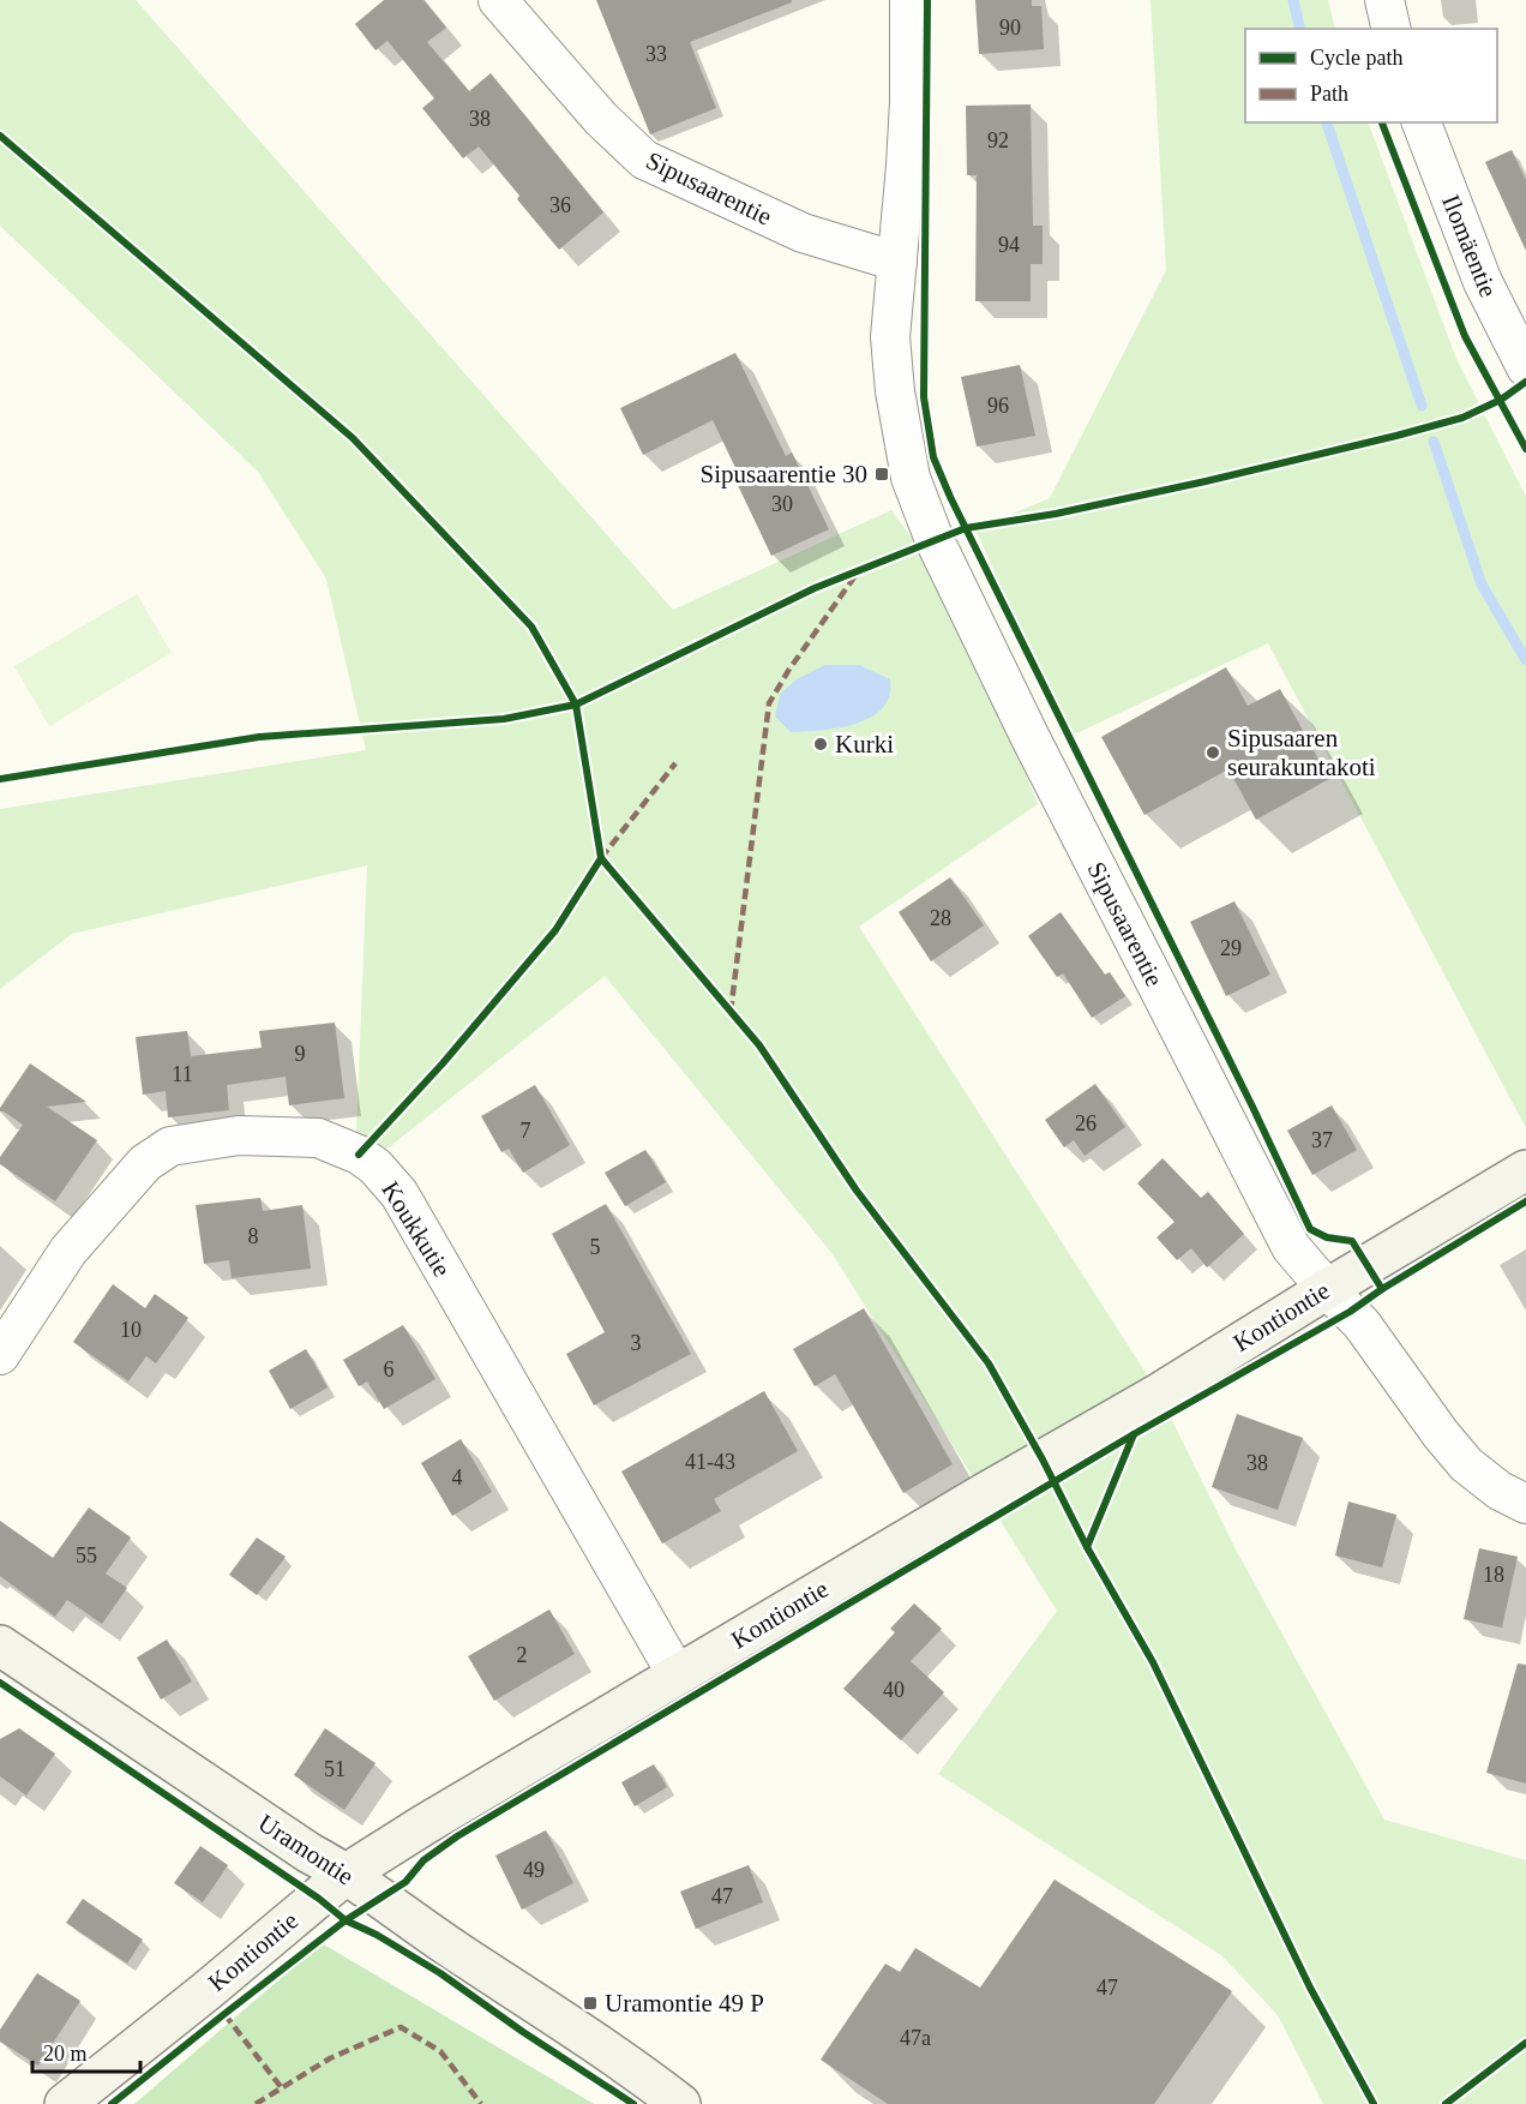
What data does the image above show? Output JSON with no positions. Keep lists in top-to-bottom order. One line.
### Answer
{"streets":{"street":["Sipusaarentie","Ilomäentie","Koukkutie","Kontiontie","Uramontie"]},"crossings":[["Sipusaarentie","Kontiontie"],["Koukkutie","Kontiontie"],["Kontiontie","Uramontie"]],"places":{"transit":["Sipusaarentie 30","Uramontie 49 P"],"other":["Kurki","Sipusaaren seurakuntakoti"]},"house_numbers":["90","33","38","92","36","94","96","30","28","29","9","11","26","7","37","8","5","10","3","6","41-43","38","4","55","18","2","40","51","49","47","47","47a"],"legend":["Cycle path","Path"],"scale_bar":"20 m"}
